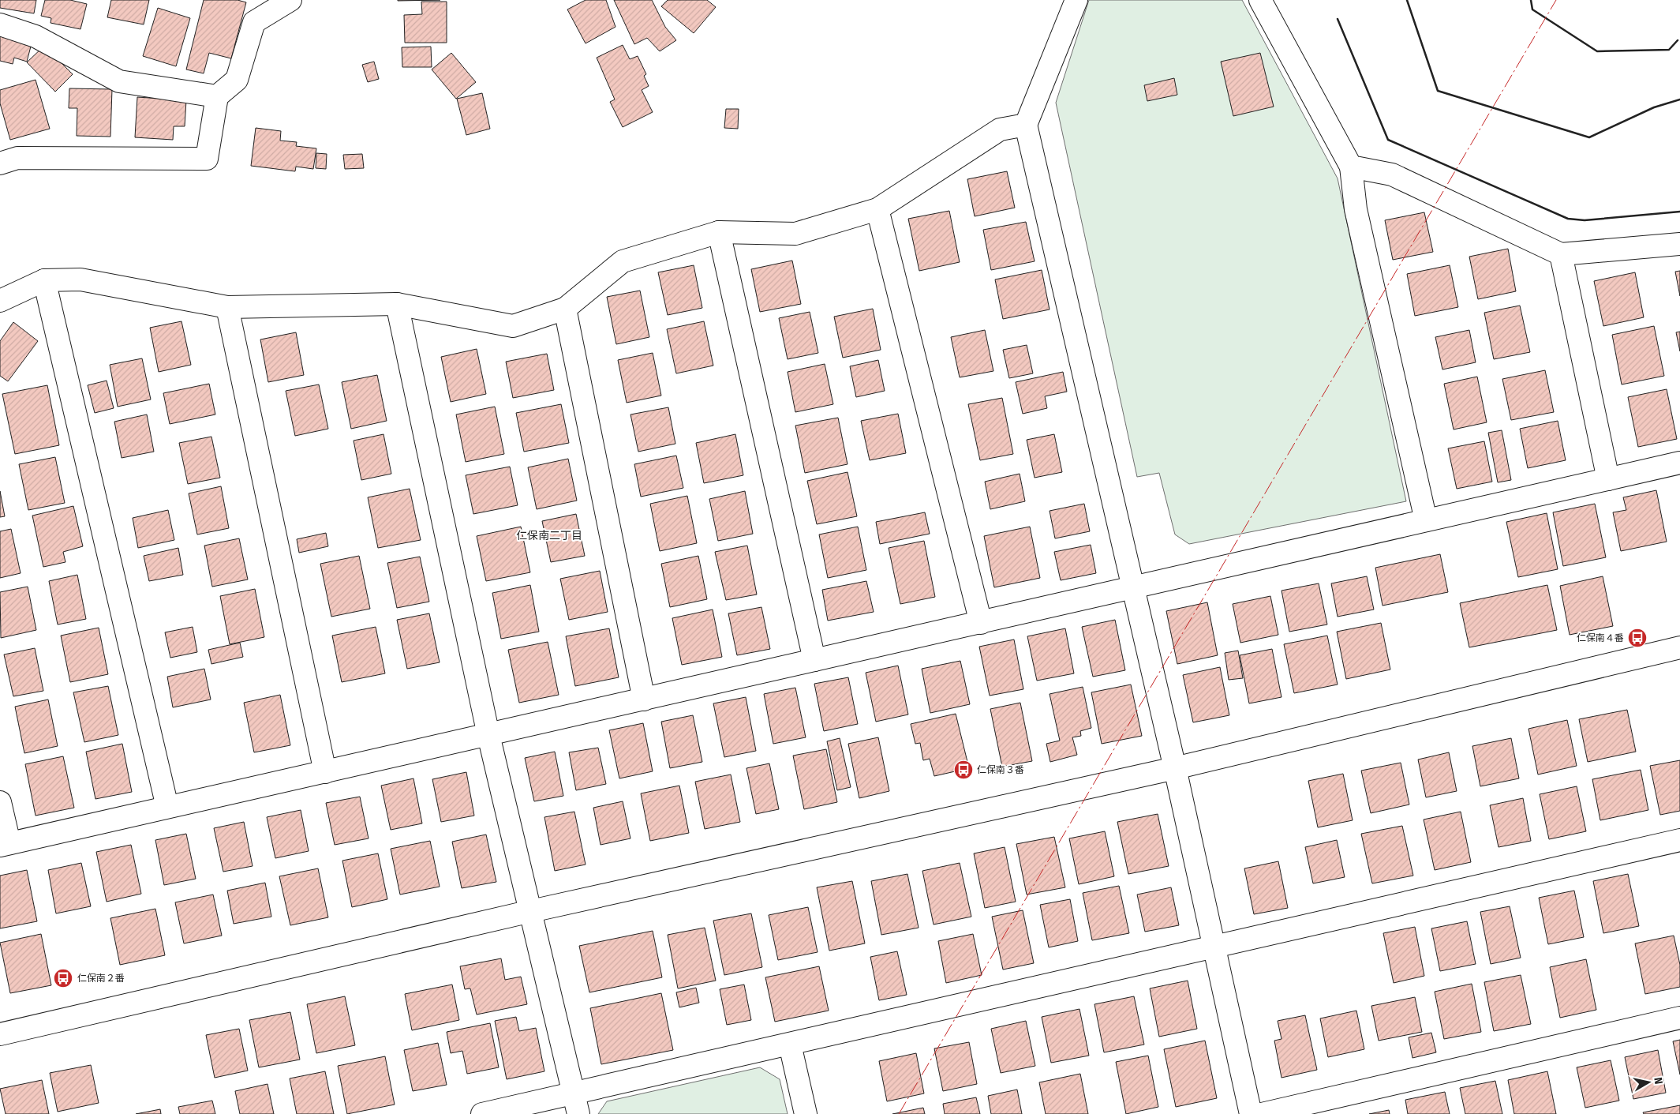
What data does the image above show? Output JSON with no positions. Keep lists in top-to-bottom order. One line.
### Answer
{"districts":["仁保南二丁目"],"places":{"bus stop":["仁保南４番","仁保南３番","仁保南２番"]},"north":"right"}
